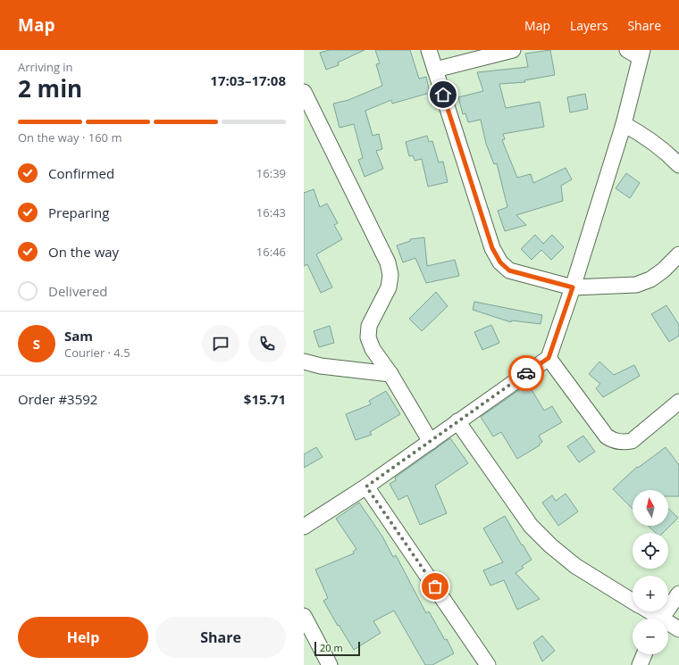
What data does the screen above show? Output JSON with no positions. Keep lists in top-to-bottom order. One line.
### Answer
{"scale_bar":"20 m","north":"top","page":{"header":"Map","nav":["Map","Layers","Share"],"heading":["2 min","Arriving in","17:03–17:08"],"panel":["Sam","Courier · 4.5","Order #3592","$15.71"],"bar":"On the way · 160 m","list":[["Confirmed","16:39"],["Preparing","16:43"],["On the way","16:46"],"Delivered"],"round":"S","map_buttons":["+","−"],"buttons":["Help","Share"],"scale":"20 m"}}
